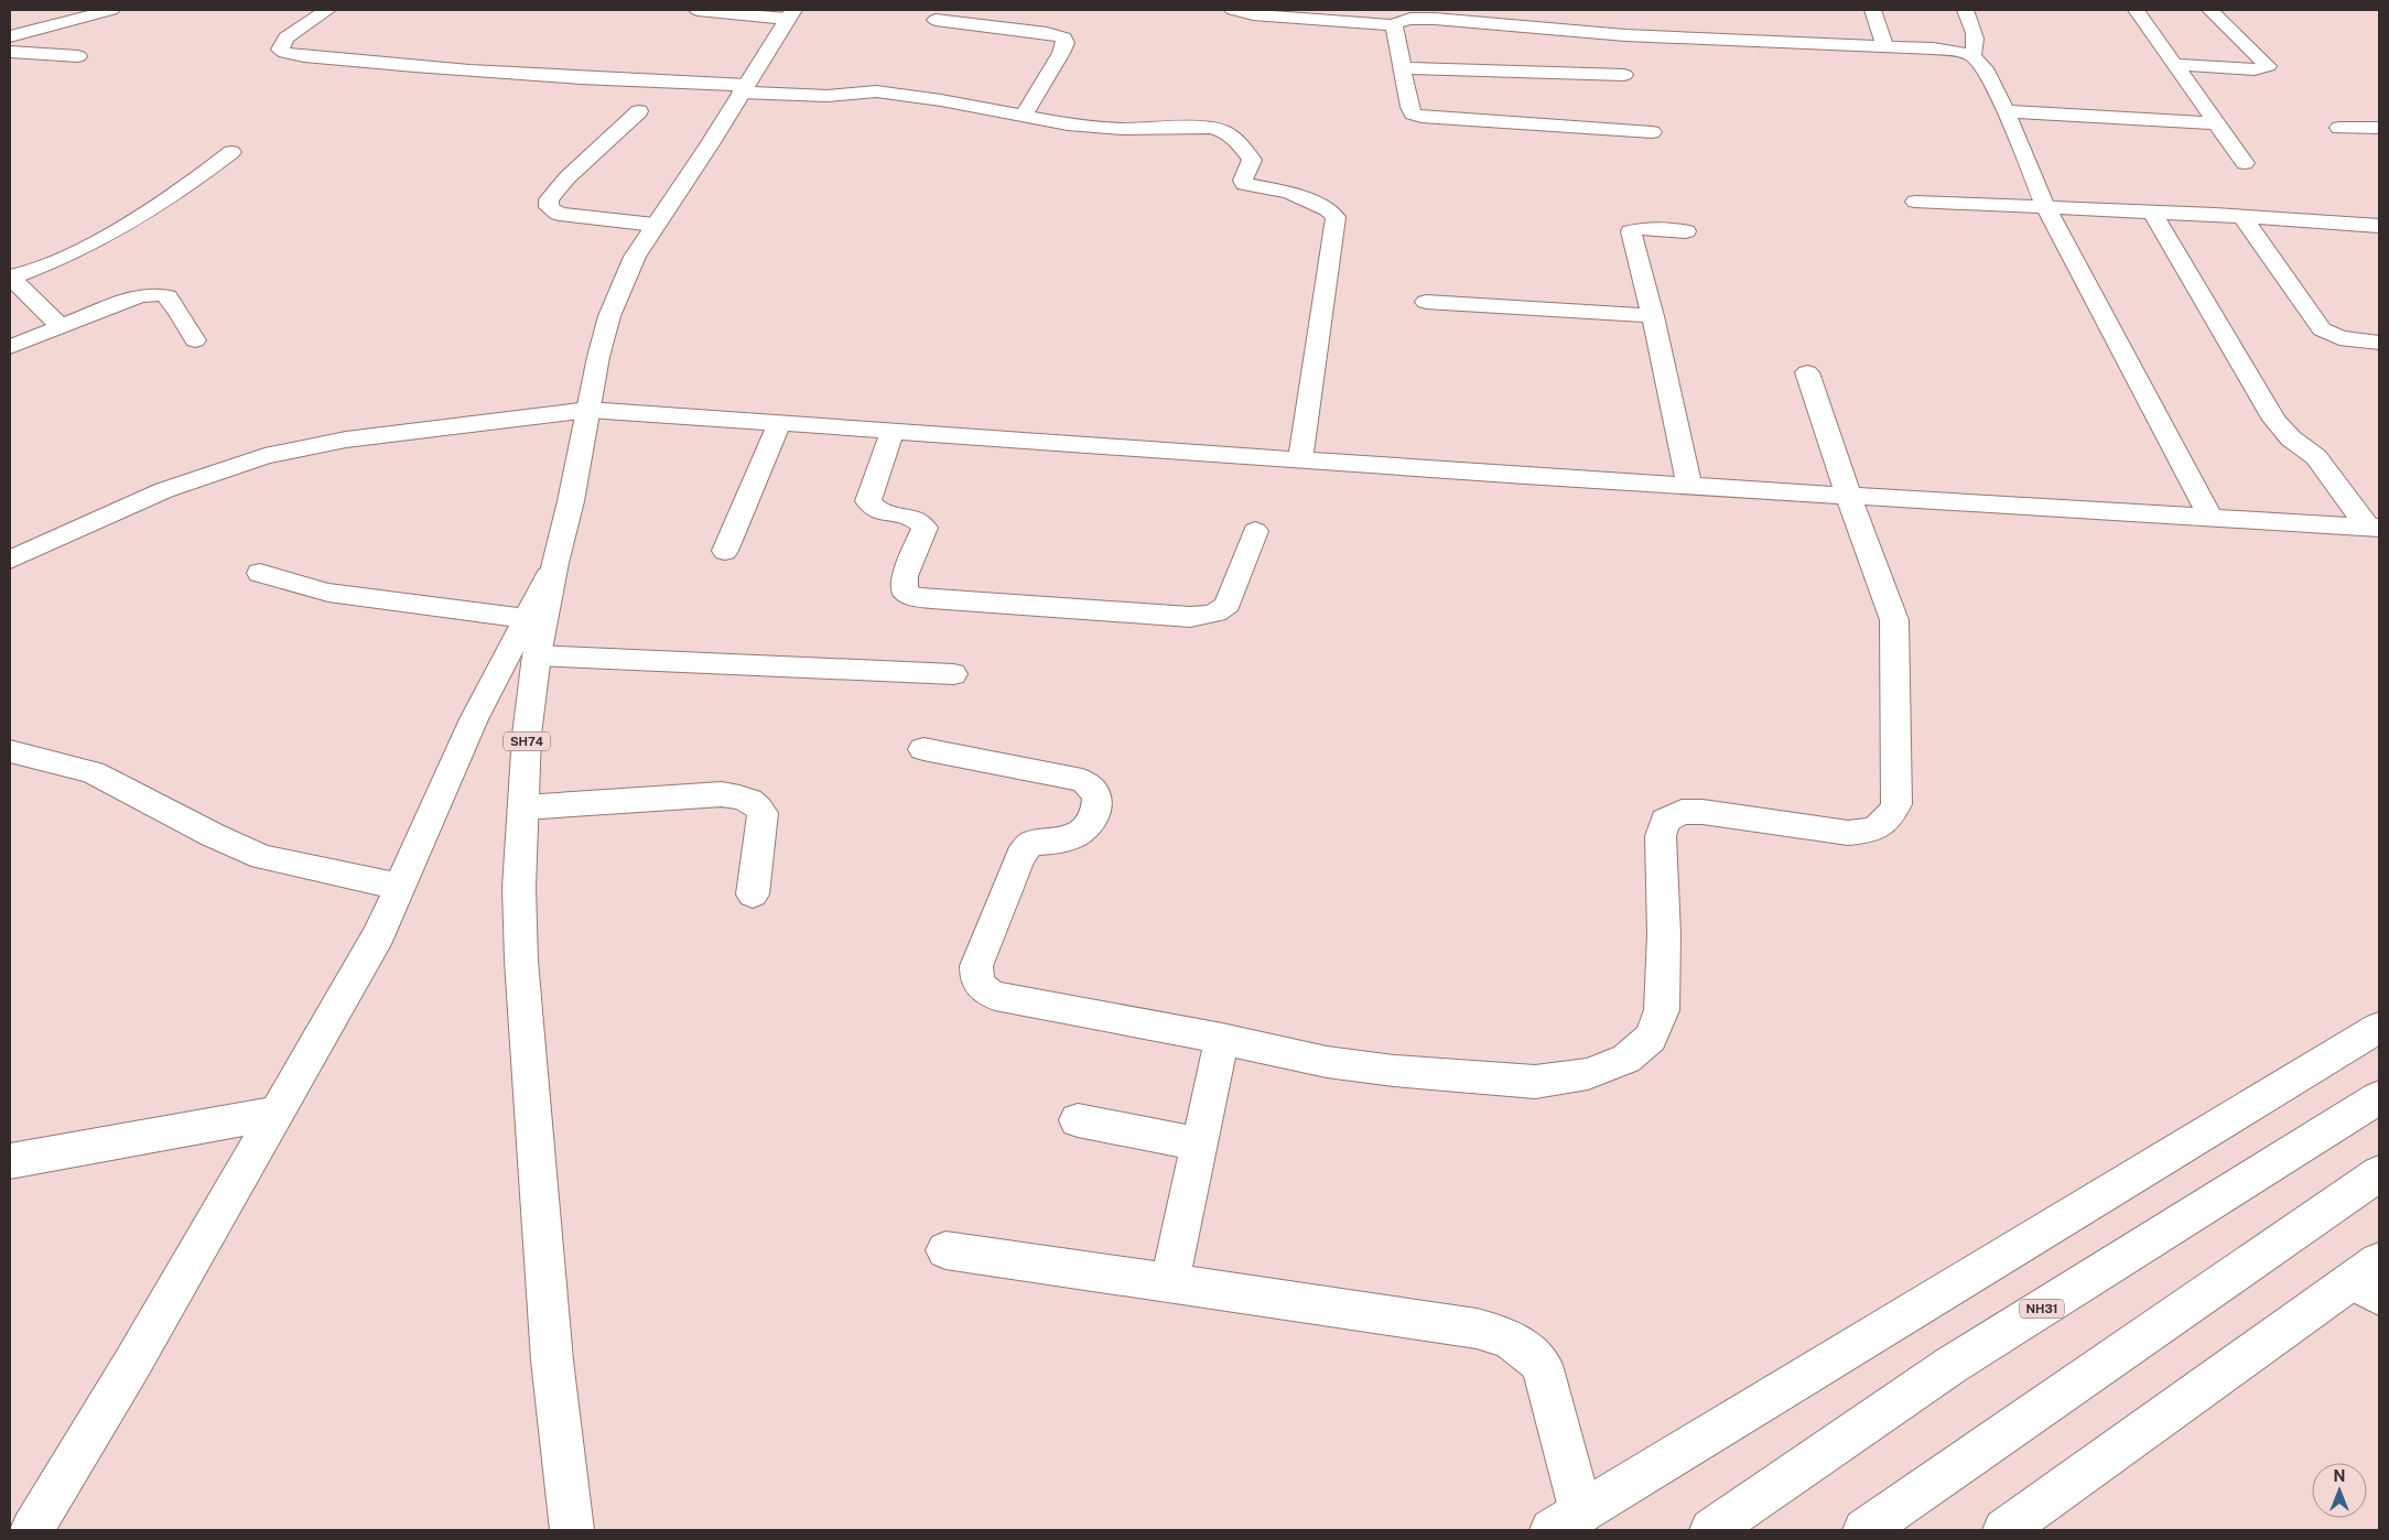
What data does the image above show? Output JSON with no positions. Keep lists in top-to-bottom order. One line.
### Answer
{"streets":{"main road":["SH74","NH31"]},"north":"top"}
